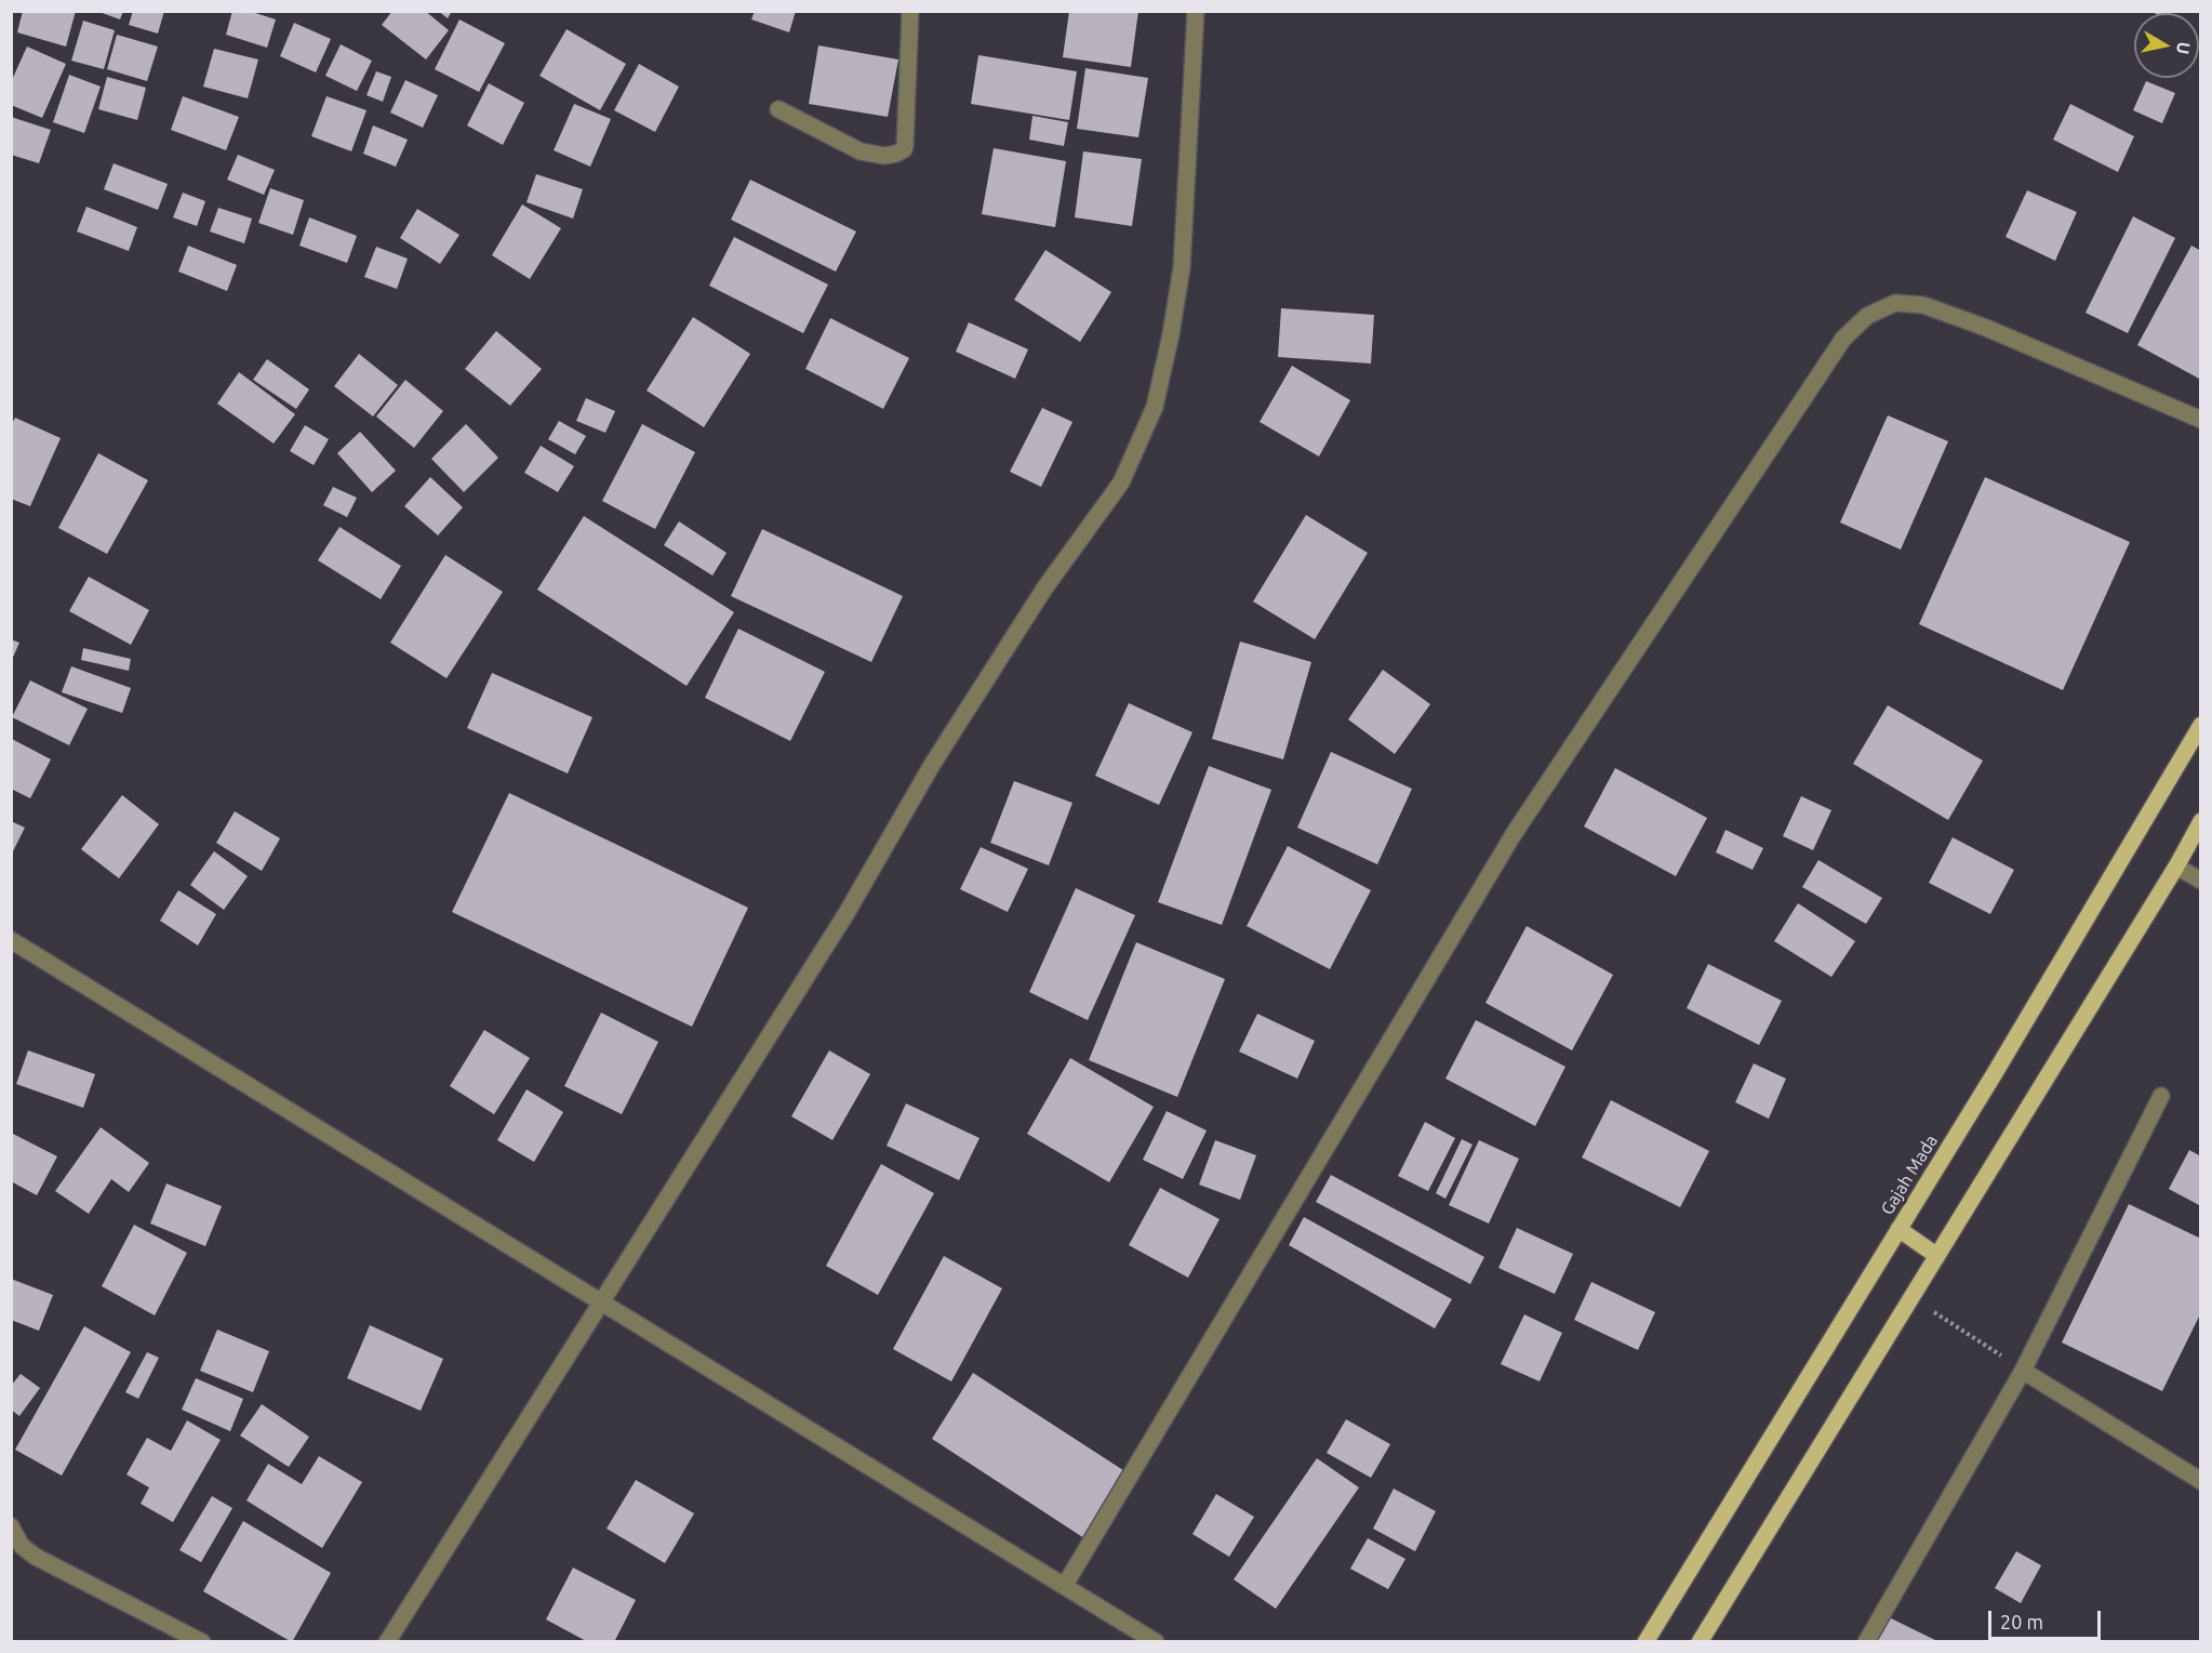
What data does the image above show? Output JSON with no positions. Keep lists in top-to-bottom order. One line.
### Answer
{"streets":{"main road":["Gajah Mada"]},"scale_bar":"20 m","north":"right"}
